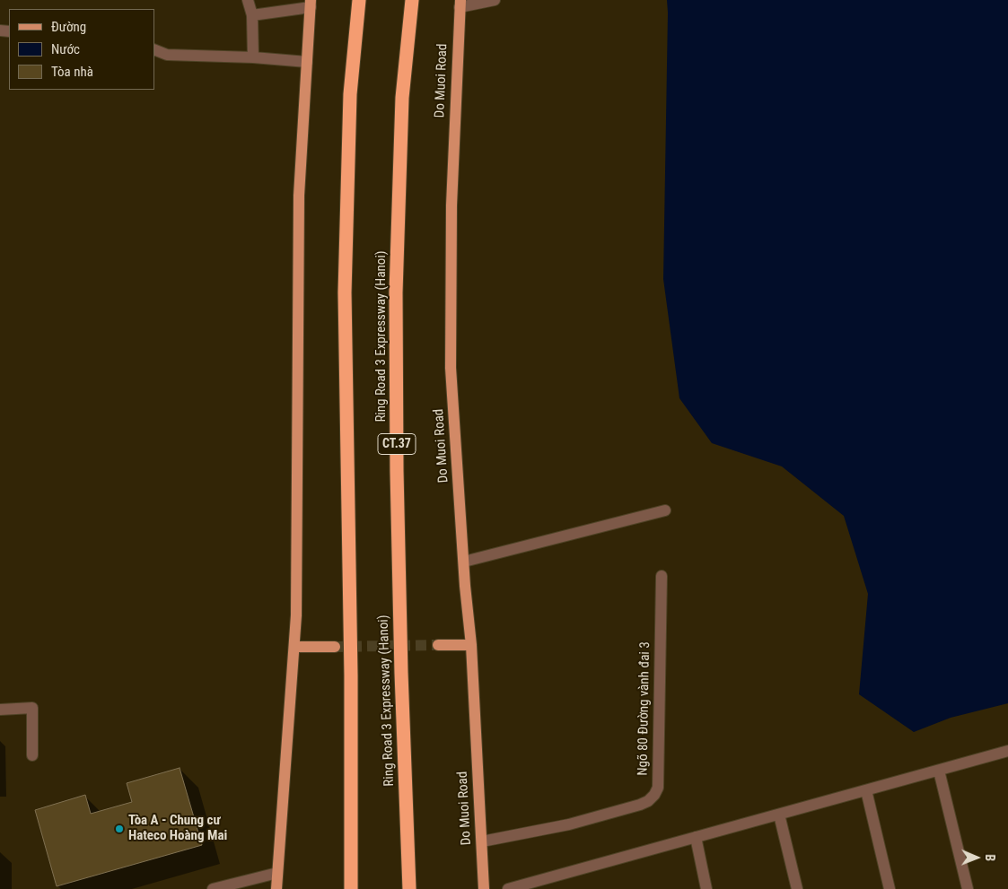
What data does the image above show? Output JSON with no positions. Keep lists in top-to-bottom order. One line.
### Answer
{"streets":{"highway":["Ring Road 3 Expressway (Hanoi)","CT.37"],"main road":["Do Muoi Road"],"street":["Ngõ 80 Đường vành đai 3"]},"crossings":[["Do Muoi Road","Ngõ 80 Đường vành đai 3"]],"places":["Tòa A - Chung cư Hateco Hoàng Mai"],"legend":["Đường","Nước","Tòa nhà"],"north":"right"}
